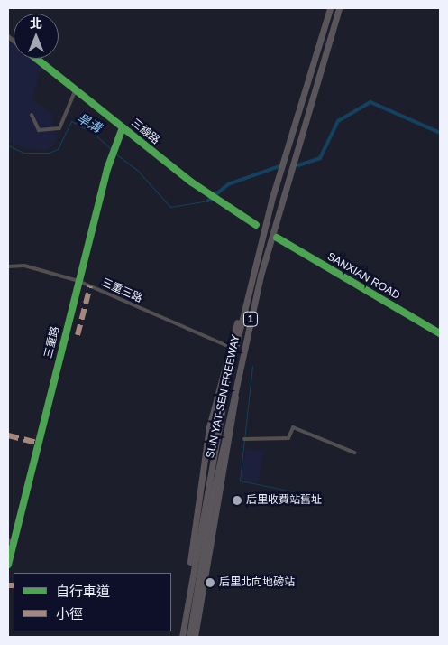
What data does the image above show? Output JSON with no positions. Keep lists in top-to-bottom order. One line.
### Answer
{"streets":{"highway":["1","SUN YAT-SEN FREEWAY"],"street":["三線路","SANXIAN ROAD","三重三路","三重路"]},"crossings":[["三線路","三重路"],["三重三路","三重路"]],"water":["旱溝"],"places":["后里收費站舊址","后里北向地磅站"],"legend":["自行車道","小徑"],"north":"top"}
